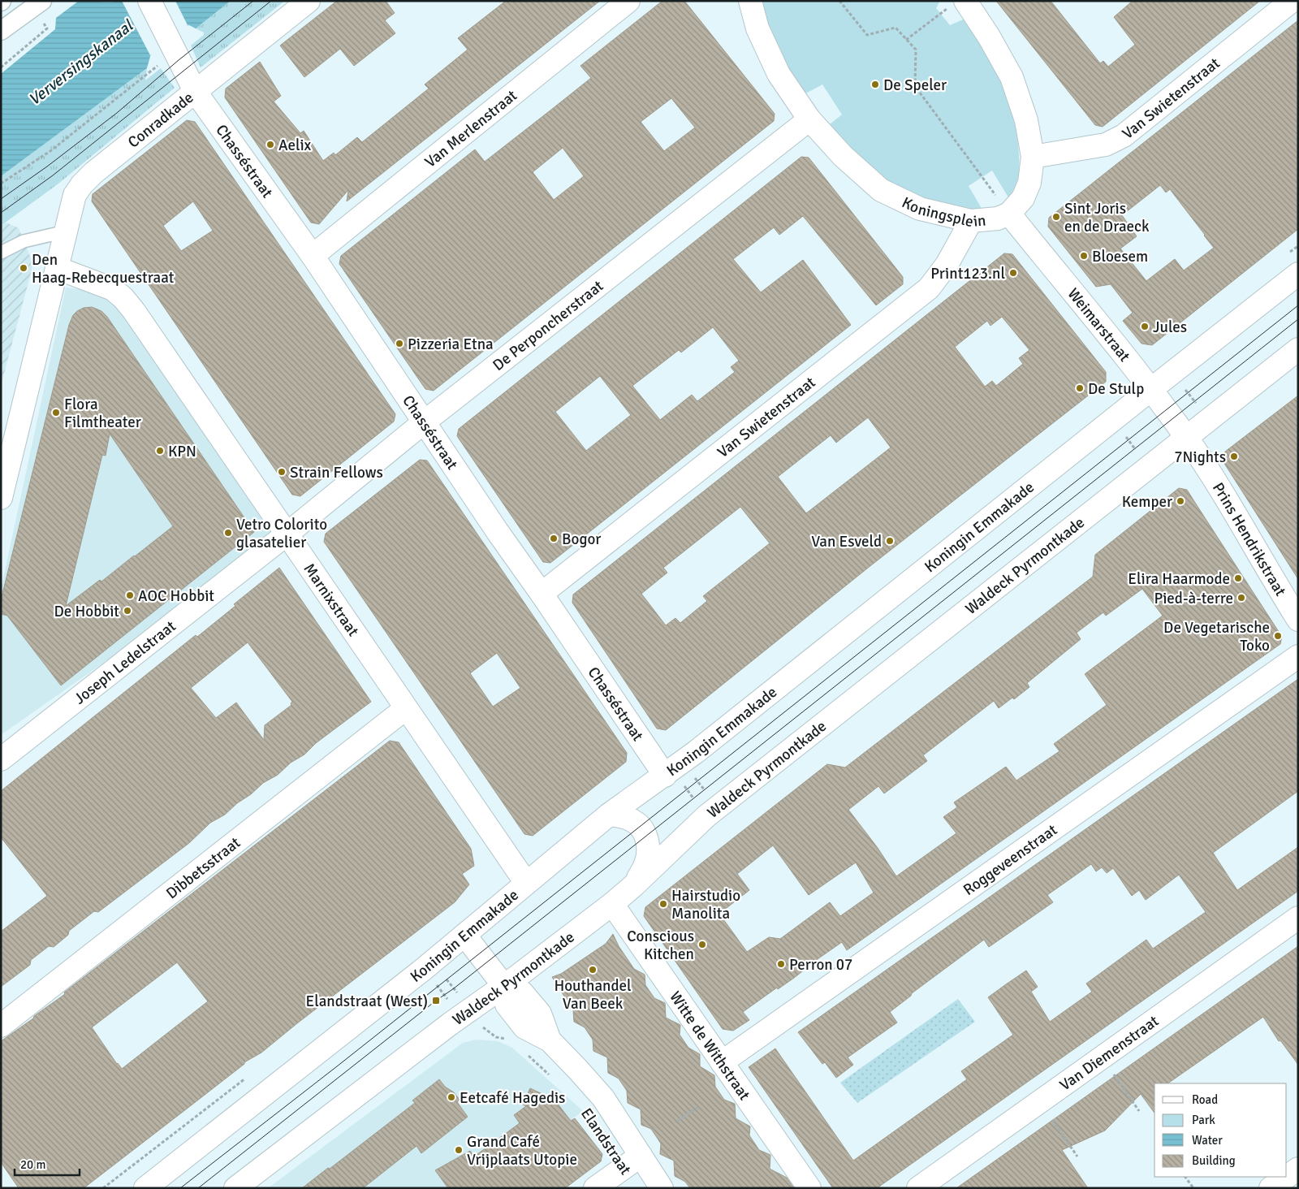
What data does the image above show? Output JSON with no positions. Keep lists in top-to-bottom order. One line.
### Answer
{"streets":{"street":["Van Swietenstraat","Conradkade","Van Merlenstraat","Chasséstraat","Koningsplein","Weimarstraat","De Perponcherstraat","Koningin Emmakade","Prins Hendrikstraat","Waldeck Pyrmontkade","Marnixstraat","Joseph Ledelstraat","Roggeveenstraat","Dibbetsstraat","Witte de Withstraat","Van Diemenstraat","Elandstraat"]},"crossings":[["Van Swietenstraat","Chasséstraat"],["Van Swietenstraat","Koningsplein"],["Conradkade","Chasséstraat"],["Conradkade","Marnixstraat"],["Van Merlenstraat","Chasséstraat"],["Chasséstraat","De Perponcherstraat"],["Chasséstraat","Koningin Emmakade"],["Koningsplein","Weimarstraat"],["Koningsplein","De Perponcherstraat"],["Weimarstraat","Koningin Emmakade"],["Weimarstraat","Prins Hendrikstraat"],["Weimarstraat","Waldeck Pyrmontkade"],["De Perponcherstraat","Marnixstraat"],["De Perponcherstraat","Joseph Ledelstraat"],["Koningin Emmakade","Marnixstraat"],["Koningin Emmakade","Elandstraat"],["Prins Hendrikstraat","Waldeck Pyrmontkade"],["Waldeck Pyrmontkade","Witte de Withstraat"],["Waldeck Pyrmontkade","Elandstraat"],["Marnixstraat","Joseph Ledelstraat"],["Marnixstraat","Dibbetsstraat"],["Roggeveenstraat","Witte de Withstraat"]],"water":["Verversingskanaal"],"places":{"other":["De Speler","Aelix","Sint Joris en de Draeck","Bloesem","Den Haag-Rebecquestraat","Print123.nl","Jules","Pizzeria Etna","De Stulp","Flora Filmtheater","KPN","7Nights","Strain Fellows","Kemper","Vetro Colorito glasatelier","Bogor","Van Esveld","Elira Haarmode","AOC Hobbit","Pied-à-terre","De Hobbit","De Vegetarische Toko","Hairstudio Manolita","Conscious Kitchen","Perron 07","Houthandel Van Beek","Eetcafé Hagedis","Grand Café Vrijplaats Utopie"],"transit":["Elandstraat (West)"]},"legend":["Road","Park","Water","Building"],"scale_bar":"20 m"}
